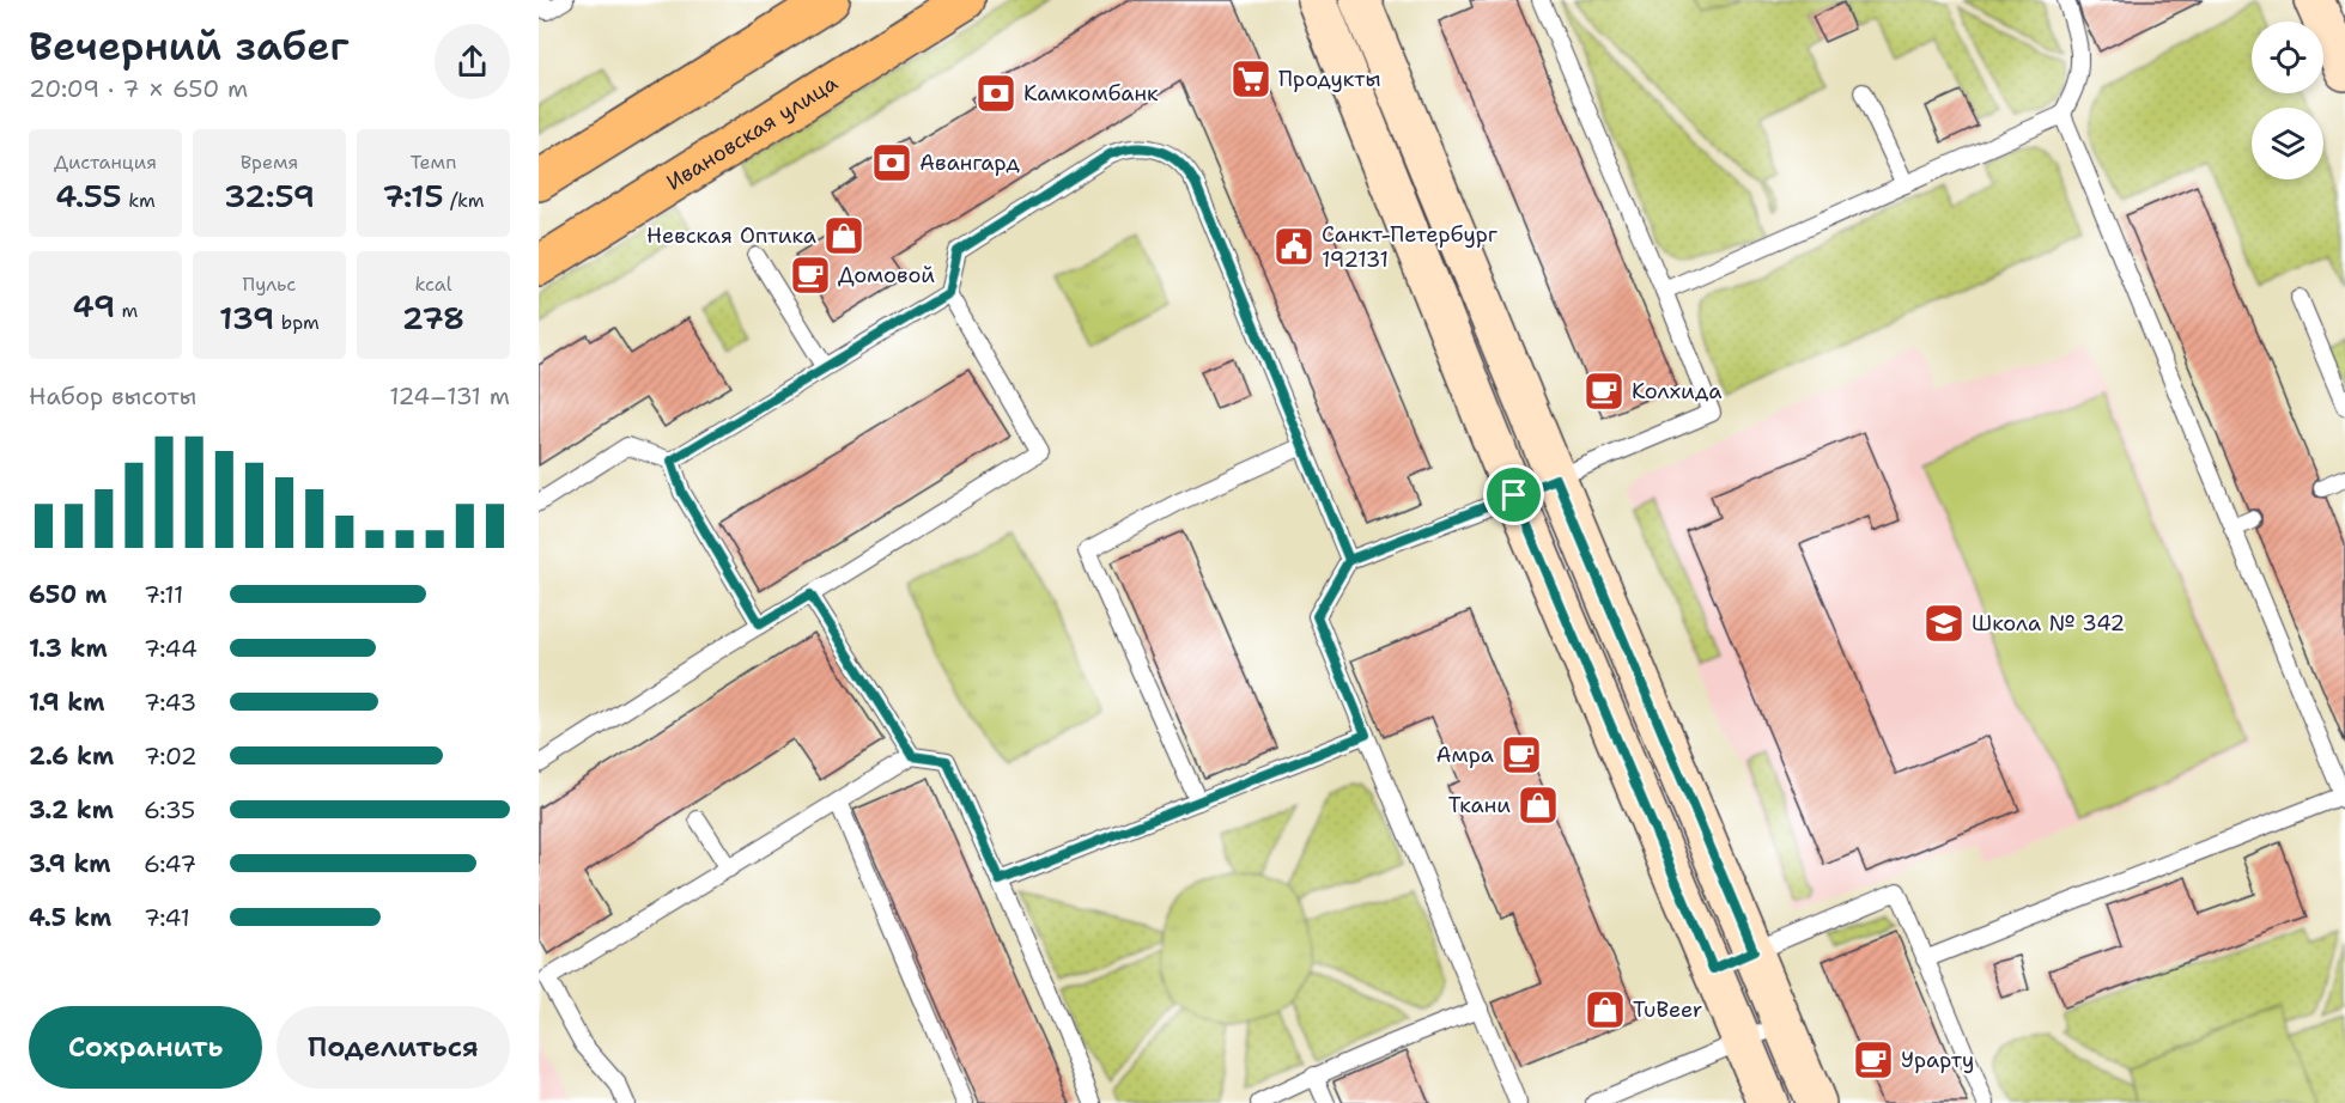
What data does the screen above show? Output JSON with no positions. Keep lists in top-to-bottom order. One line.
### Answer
{"streets":{"main road":["Ивановская улица"]},"places":{"supermarket":["Продукты"],"bank":["Камкомбанк","Авангард"],"shop":["Невская Оптика","Ткани","TuBeer"],"public building":["Санкт-Петербург 192131"],"cafe":["Домовой","Колхида","Амра","Урарту"],"school or university":["Школа № 342"]},"page":{"heading":["Вечерний забег","20:09 · 7 × 650 m"],"stats":[["Дистанция","4.55 km"],["Время","32:59"],["Темп","7:15 /km"],["49 m"],["Пульс","139 bpm"],["kcal","278"]],"chart":["Набор высоты","124–131 m"],"list":[{"name":"650 m","note":"7:11"},{"name":"1.3 km","note":"7:44"},{"name":"1.9 km","note":"7:43"},{"name":"2.6 km","note":"7:02"},{"name":"3.2 km","note":"6:35"},{"name":"3.9 km","note":"6:47"},{"name":"4.5 km","note":"7:41"}],"buttons":["Сохранить","Поделиться"]}}
